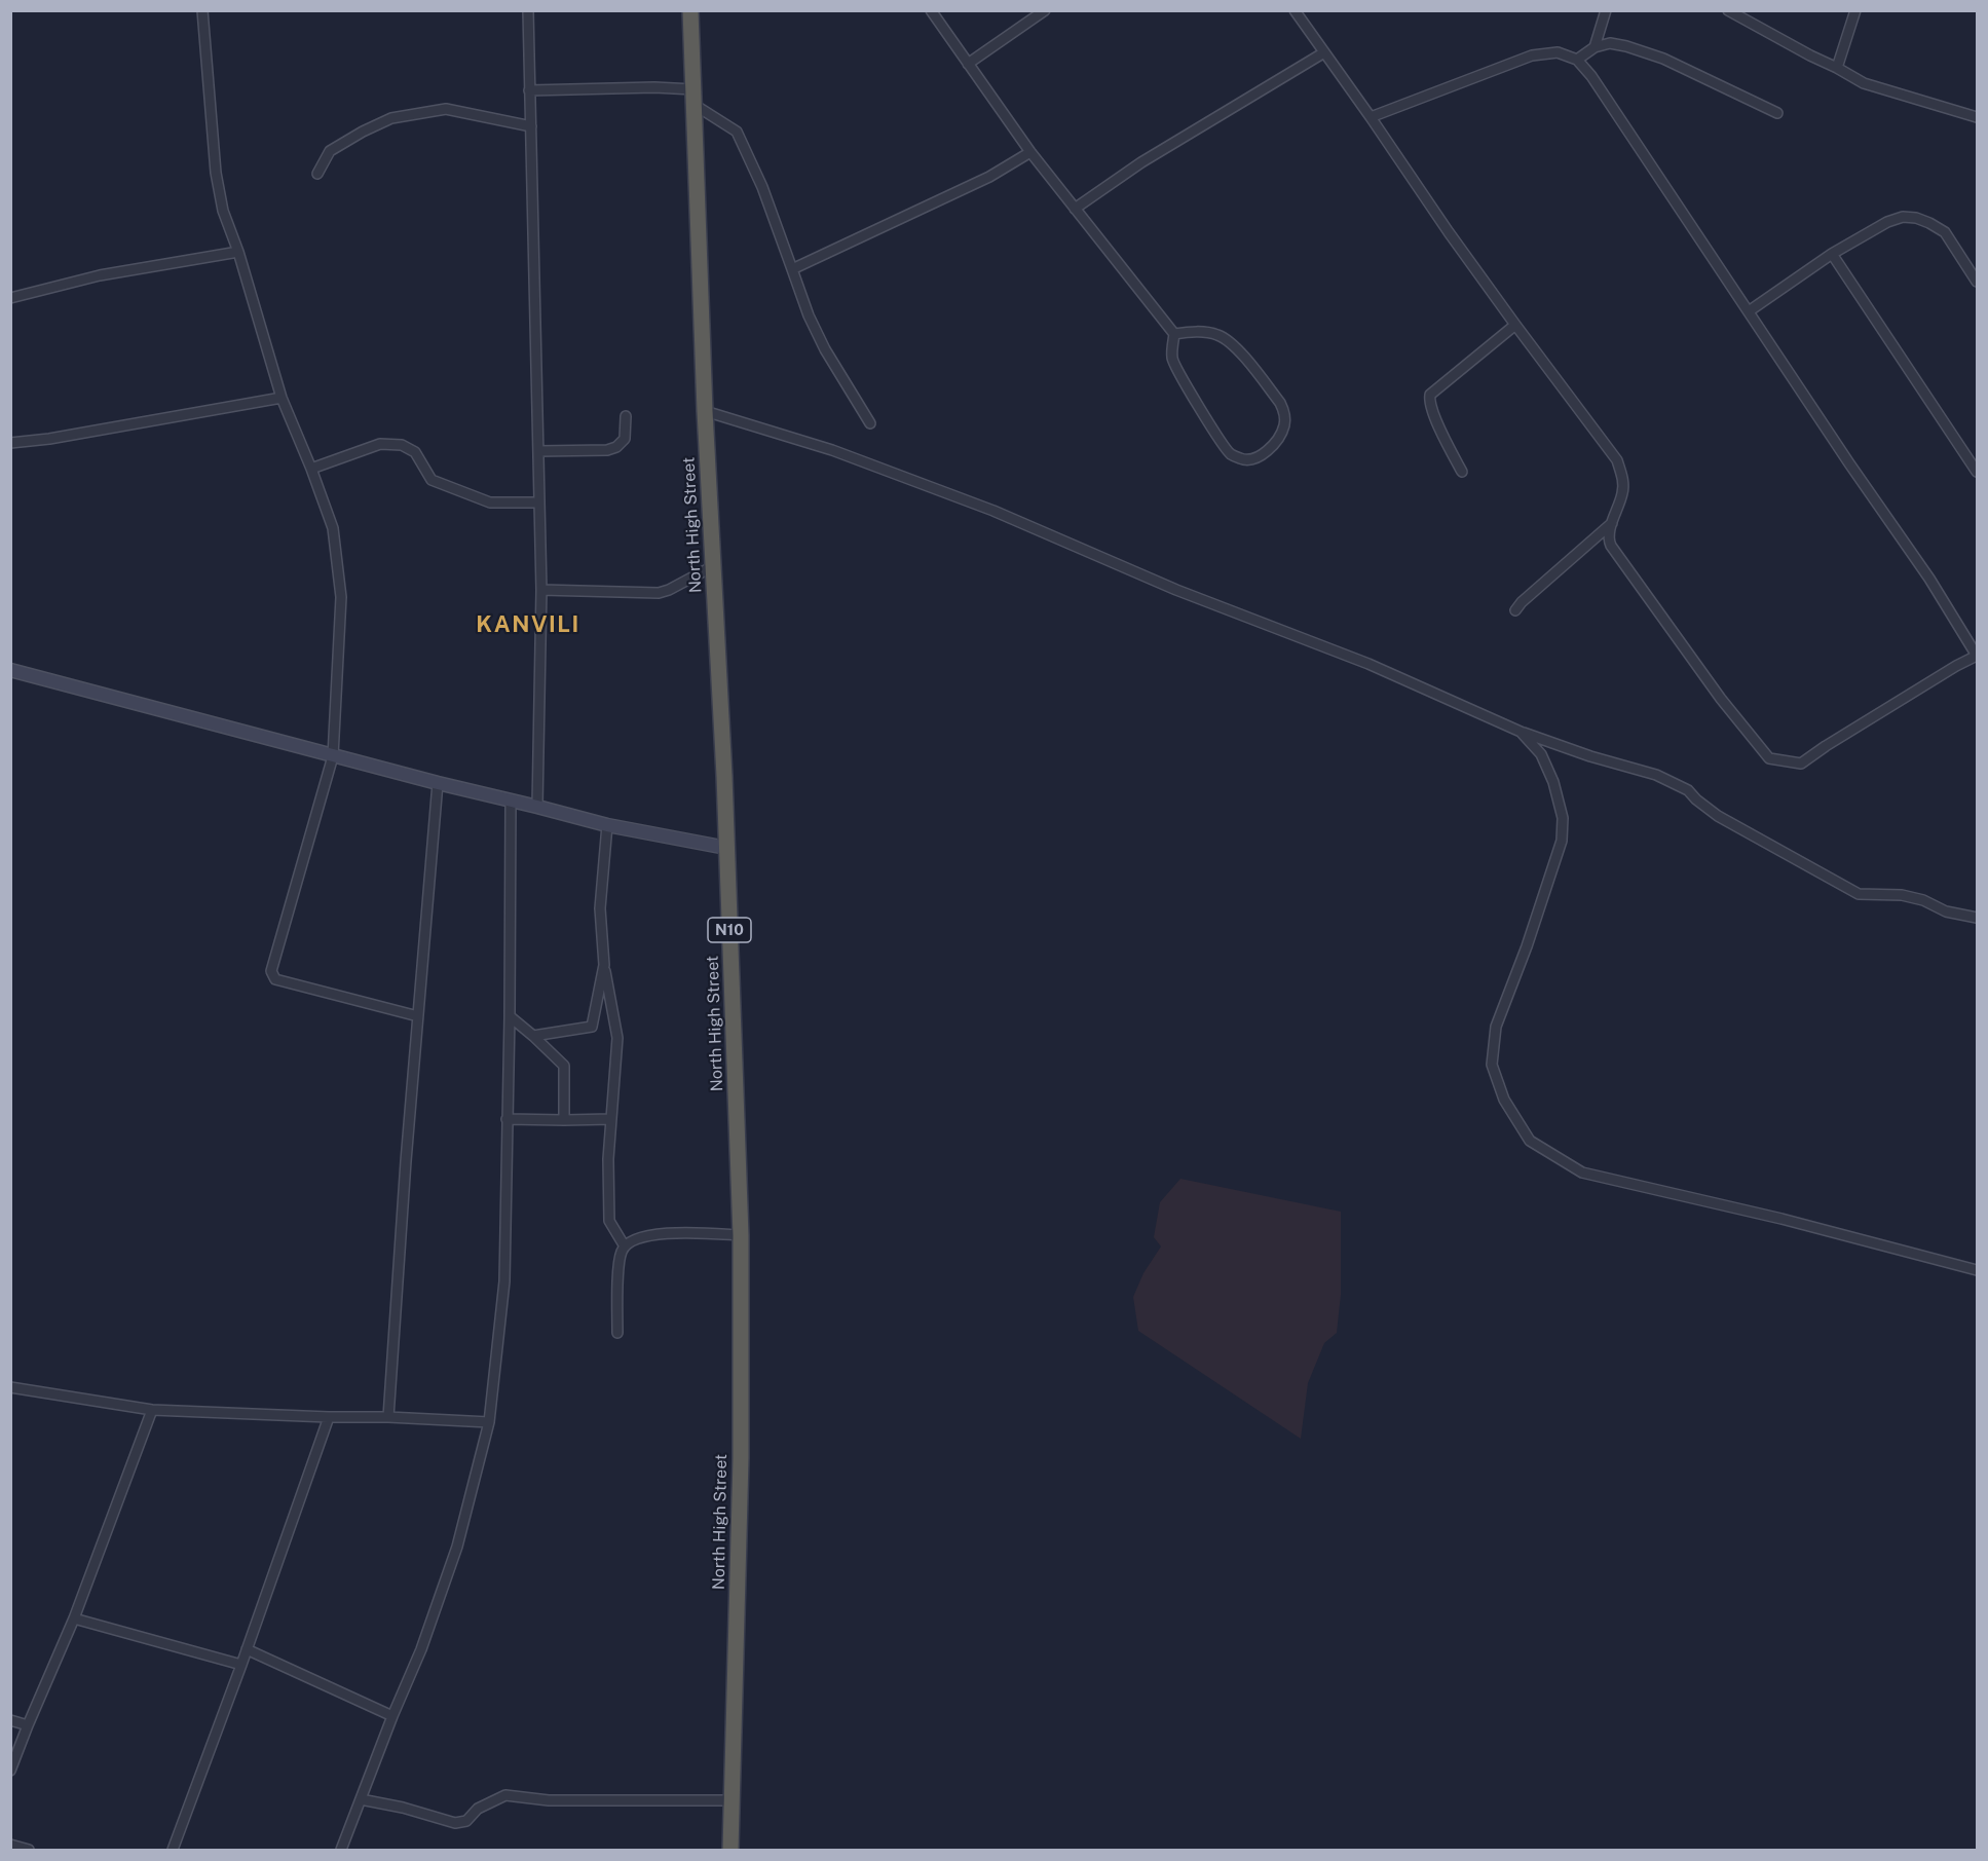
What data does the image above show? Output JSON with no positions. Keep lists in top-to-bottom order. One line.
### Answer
{"streets":{"highway":["North High Street","N10"]},"districts":["KANVILI"]}
